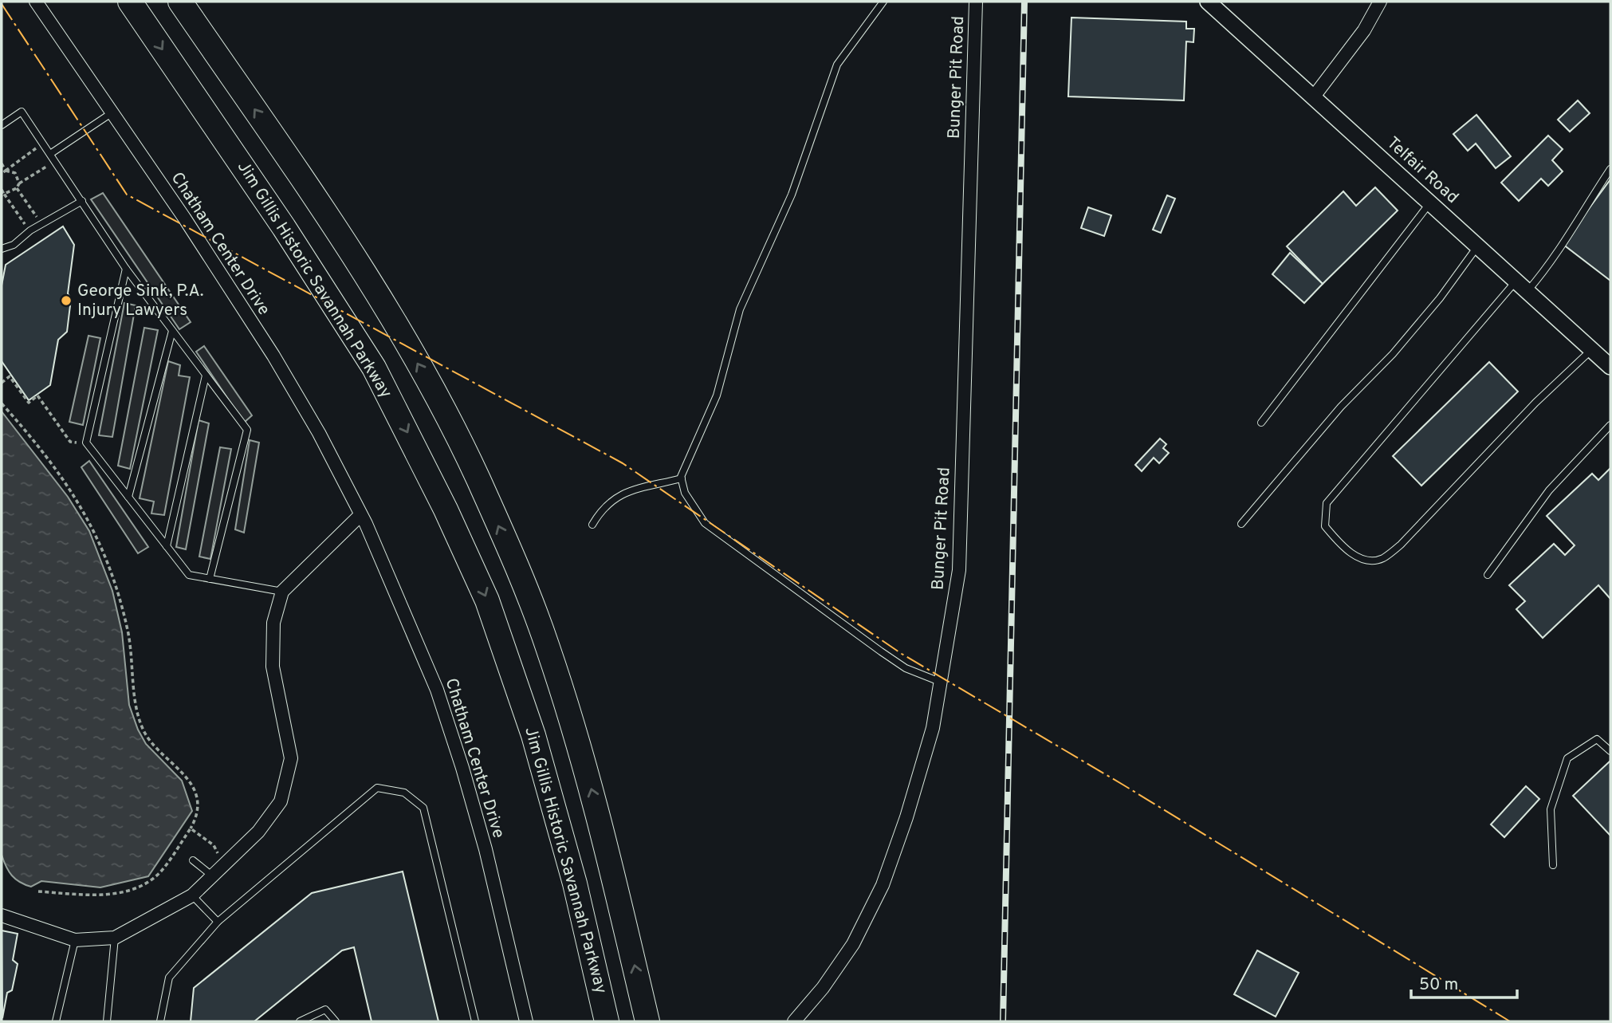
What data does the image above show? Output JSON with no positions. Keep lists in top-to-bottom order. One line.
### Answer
{"streets":{"highway":["Jim Gillis Historic Savannah Parkway"],"street":["Bunger Pit Road","Telfair Road","Chatham Center Drive"]},"places":["George Sink, P.A. Injury Lawyers"],"scale_bar":"50 m"}
